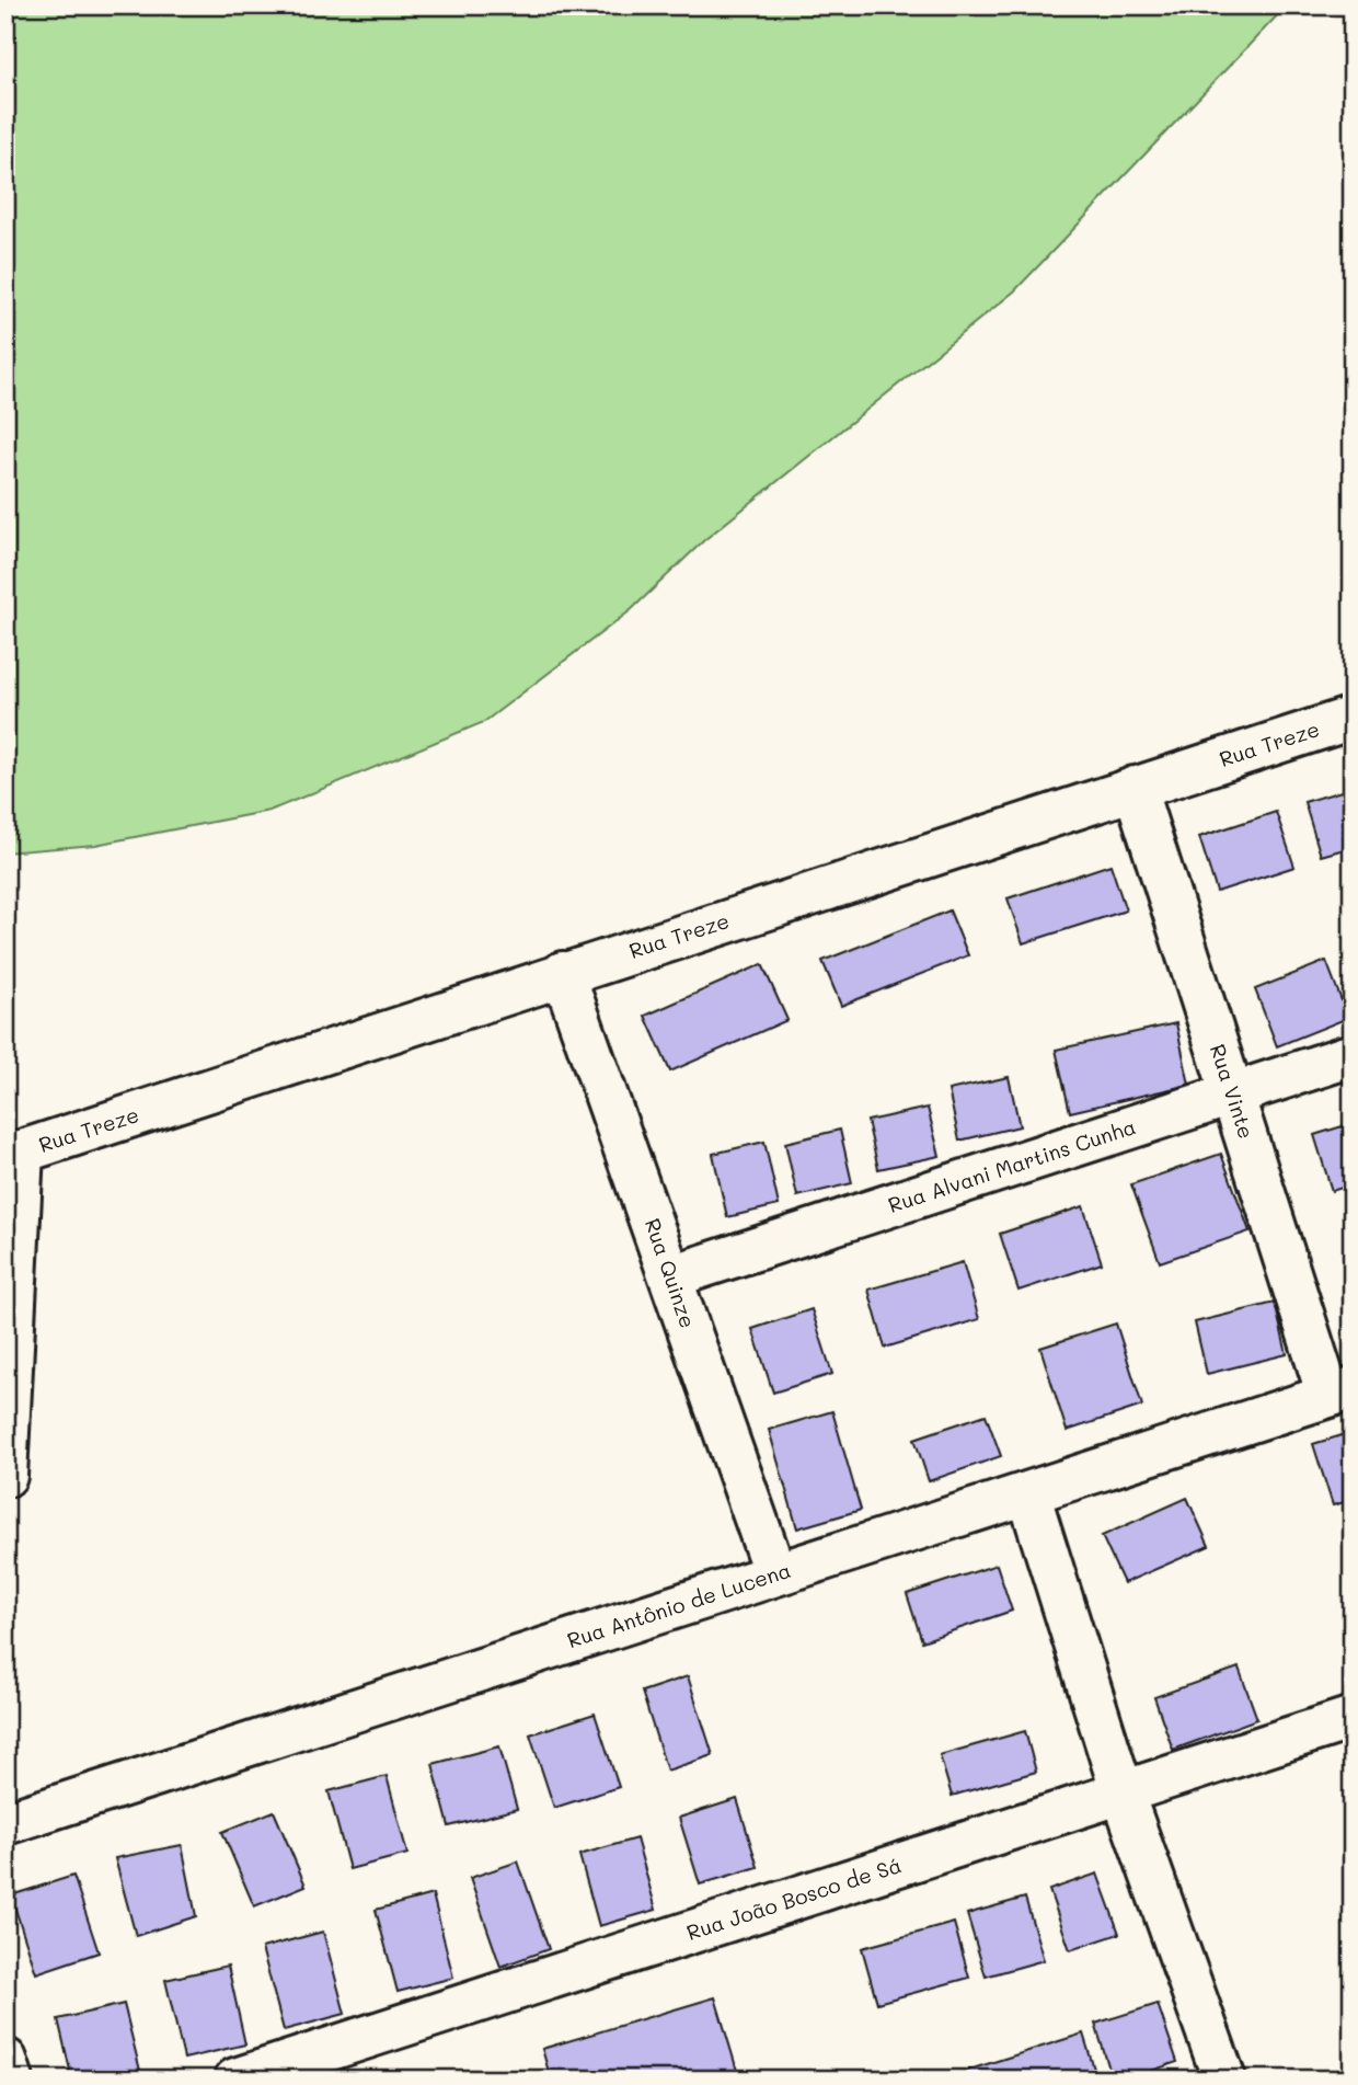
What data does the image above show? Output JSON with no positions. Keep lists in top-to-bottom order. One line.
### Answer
{"streets":{"lane":["Rua Treze","Rua Vinte","Rua Alvani Martins Cunha","Rua Quinze","Rua Antônio de Lucena","Rua João Bosco de Sá"]},"crossings":[["Rua Treze","Rua Vinte"],["Rua Treze","Rua Quinze"],["Rua Vinte","Rua Alvani Martins Cunha"],["Rua Vinte","Rua Antônio de Lucena"],["Rua Alvani Martins Cunha","Rua Quinze"],["Rua Quinze","Rua Antônio de Lucena"]]}
